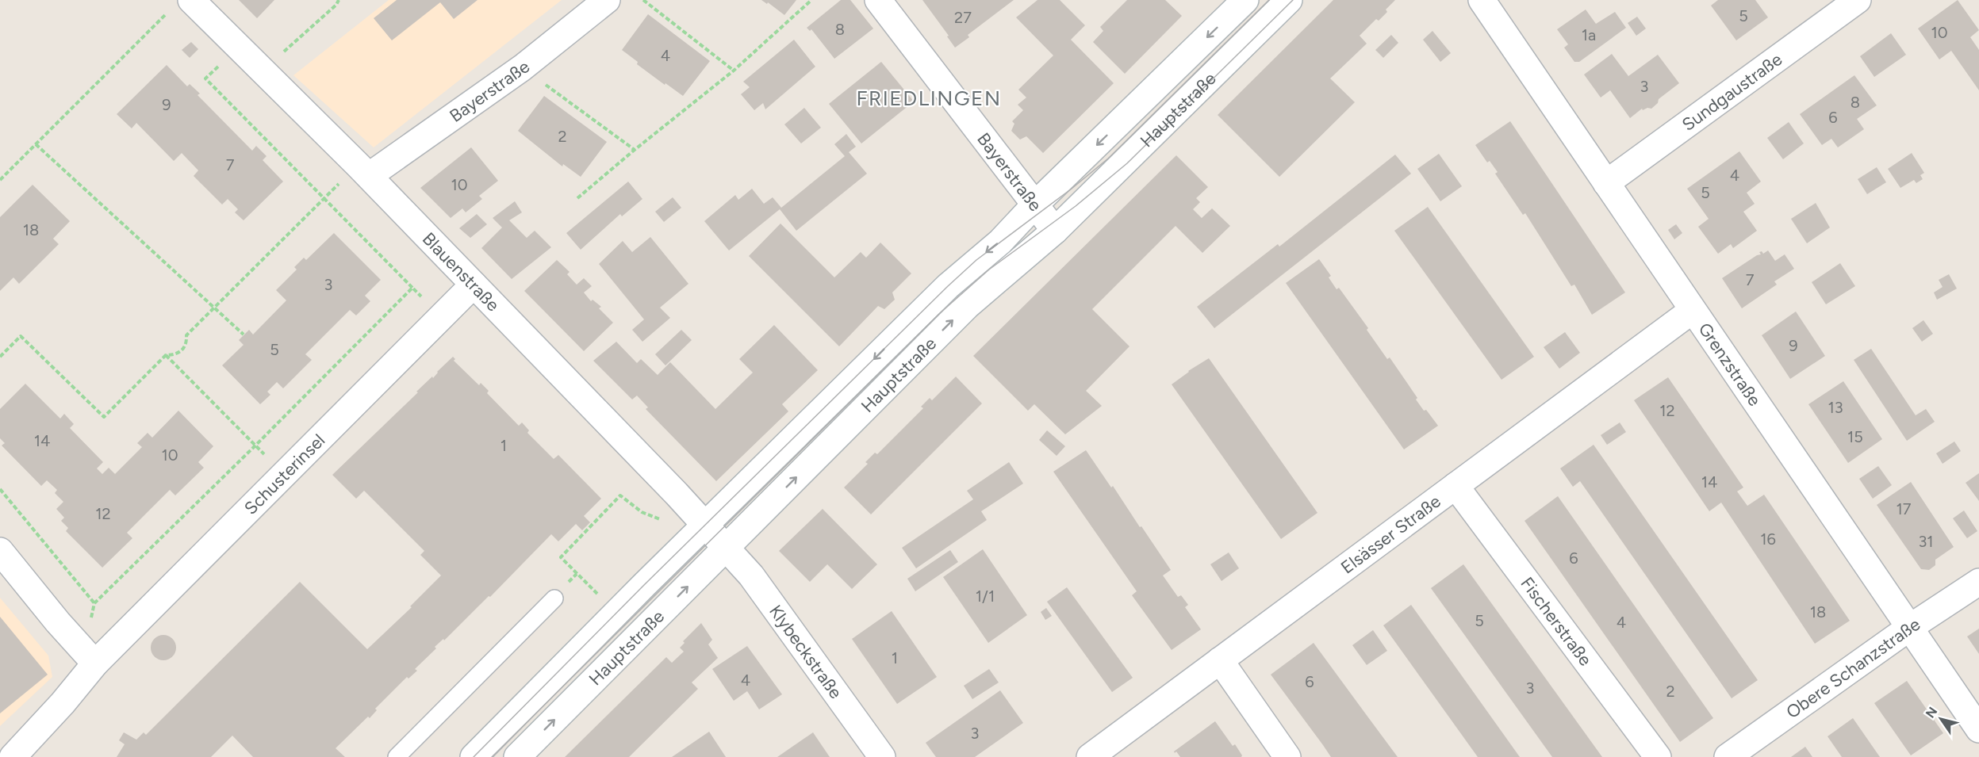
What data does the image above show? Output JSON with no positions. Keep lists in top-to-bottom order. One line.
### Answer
{"streets":{"street":["Bayerstraße","Sundgaustraße","Hauptstraße","Blauenstraße","Grenzstraße","Schusterinsel","Elsässer Straße","Fischerstraße","Klybeckstraße","Obere Schanzstraße"]},"crossings":[["Bayerstraße","Hauptstraße"],["Bayerstraße","Blauenstraße"],["Sundgaustraße","Grenzstraße"],["Hauptstraße","Blauenstraße"],["Hauptstraße","Klybeckstraße"],["Blauenstraße","Schusterinsel"],["Blauenstraße","Klybeckstraße"],["Grenzstraße","Elsässer Straße"],["Grenzstraße","Obere Schanzstraße"],["Elsässer Straße","Fischerstraße"]],"districts":["FRIEDLINGEN"],"house_numbers":["5","27","8","10","1a","4","3","8","9","6","2","7","4","10","5","18","7","3","9","5","13","12","15","14","1","10","14","17","12","16","31","6","1/1","18","5","4","1","4","6","3","2","3"],"north":"top left"}
